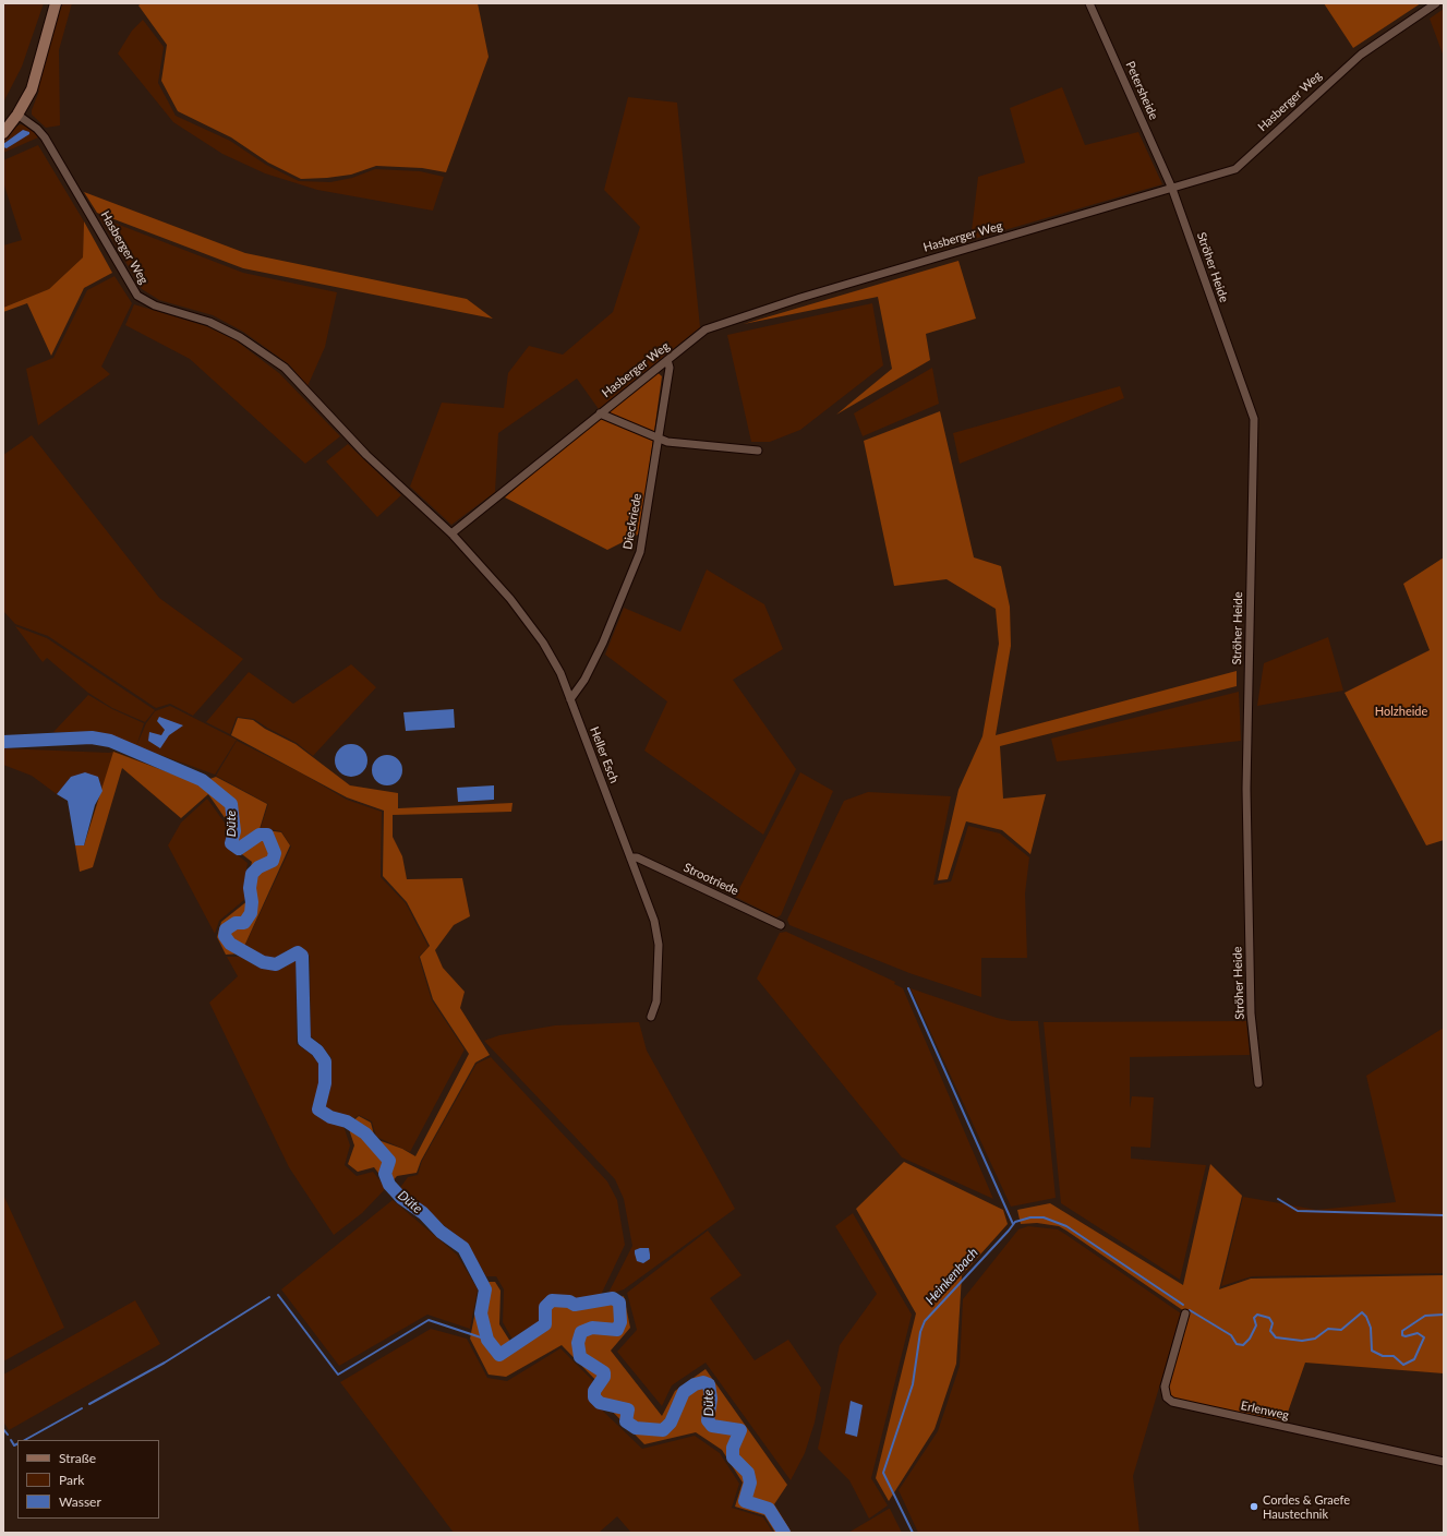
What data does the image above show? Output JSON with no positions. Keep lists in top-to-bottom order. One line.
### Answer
{"streets":{"street":["Petersheide","Hasberger Weg","Ströher Heide","Dieckriede","Heller Esch","Strootriede","Erlenweg"]},"crossings":[["Petersheide","Hasberger Weg"],["Petersheide","Ströher Heide"],["Hasberger Weg","Ströher Heide"],["Hasberger Weg","Dieckriede"],["Hasberger Weg","Heller Esch"],["Dieckriede","Heller Esch"],["Heller Esch","Strootriede"]],"water":["Düte","Heinkenbach"],"parks":["Holzheide"],"places":["Cordes & Graefe Haustechnik"],"legend":["Straße","Park","Wasser"]}
